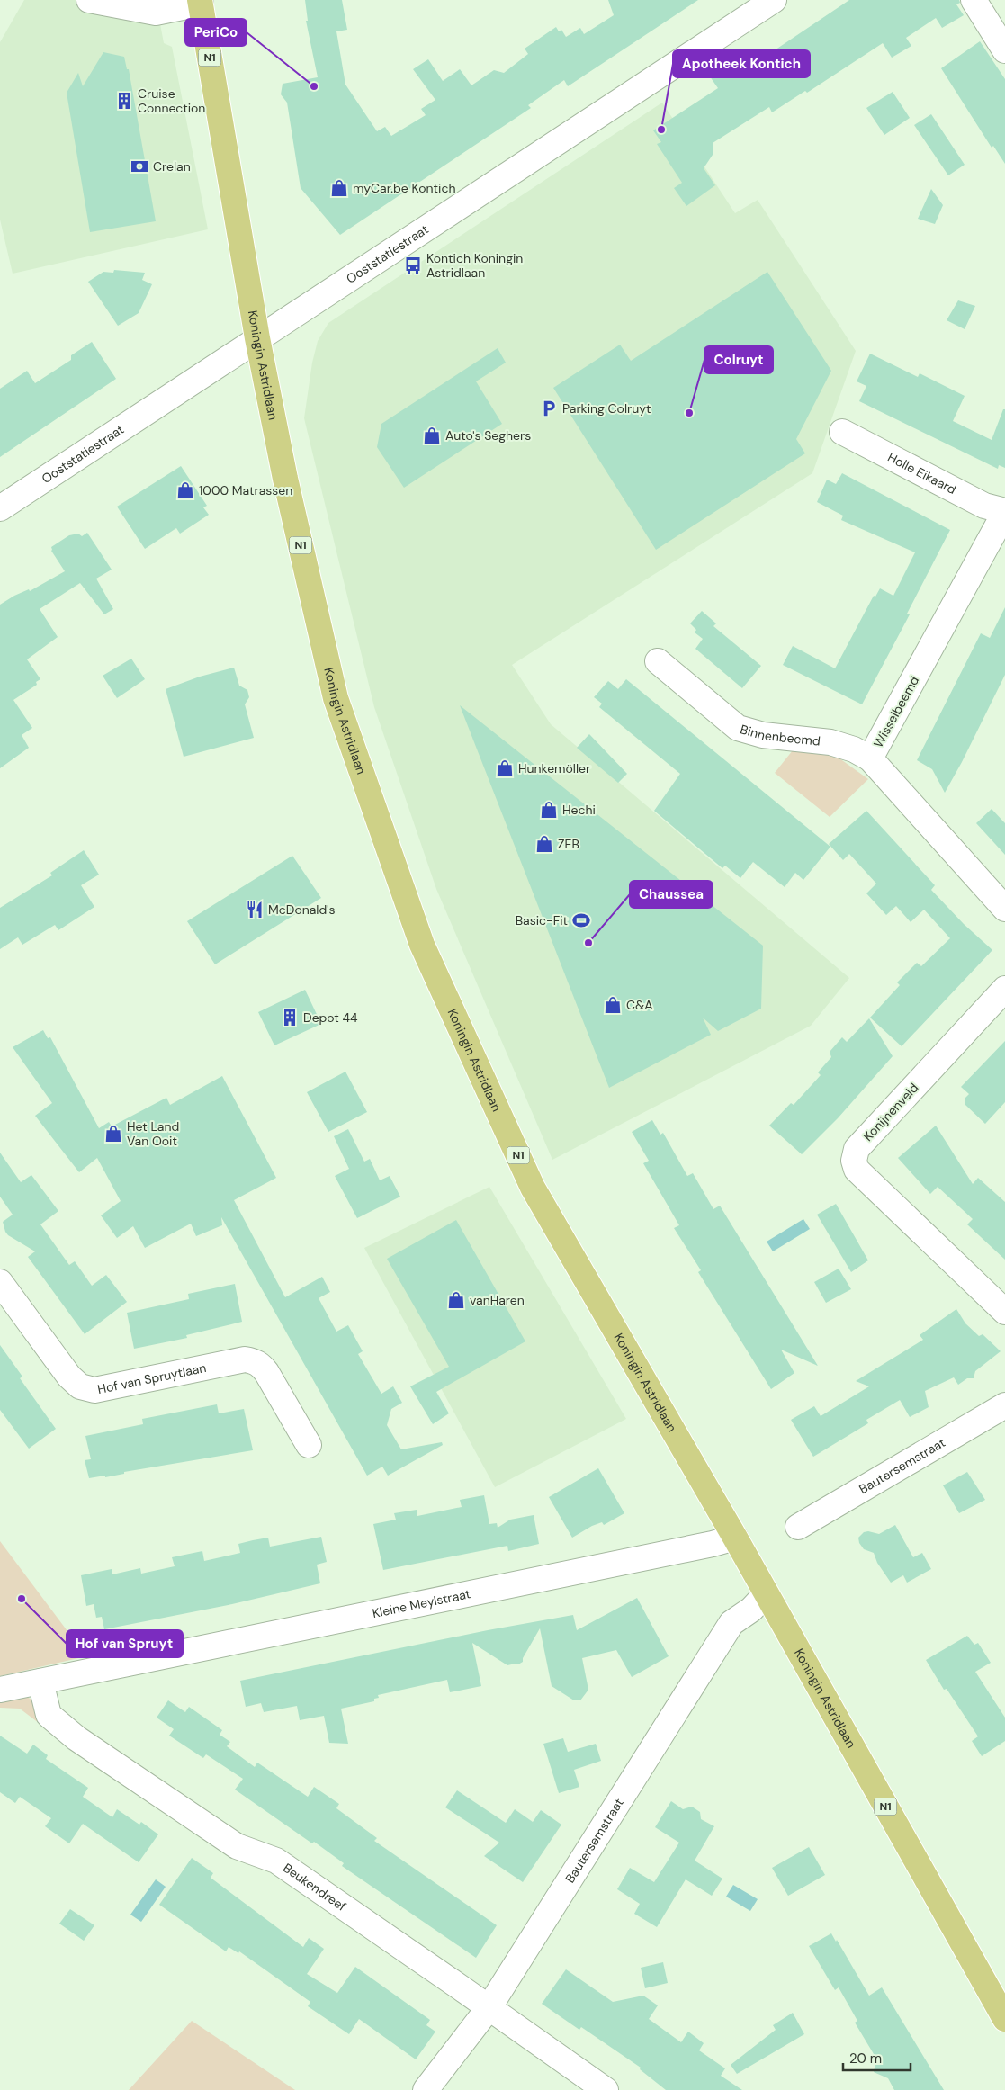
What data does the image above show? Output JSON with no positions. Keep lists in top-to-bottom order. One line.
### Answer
{"streets":{"main road":["N1","Koningin Astridlaan"],"street":["Ooststatiestraat","Holle Eikaard","Wisselbeemd","Binnenbeemd","Konijnenveld","Hof van Spruytlaan","Bautersemstraat","Kleine Meylstraat","Beukendreef"]},"crossings":[["Ooststatiestraat","Koningin Astridlaan"],["Koningin Astridlaan","Bautersemstraat"],["Koningin Astridlaan","Kleine Meylstraat"],["Holle Eikaard","Wisselbeemd"],["Wisselbeemd","Binnenbeemd"],["Bautersemstraat","Beukendreef"],["Kleine Meylstraat","Beukendreef"]],"places":{"other":["PeriCo","Apotheek Kontich","Colruyt","Chaussea","Hof van Spruyt"],"building":["Cruise Connection","Depot 44"],"bank":["Crelan"],"shop":["myCar.be Kontich","Auto's Seghers","1000 Matrassen","Hunkemöller","Hechi","ZEB","C&A","Het Land Van Ooit","vanHaren"],"bus stop":["Kontich Koningin Astridlaan"],"parking":["Parking Colruyt"],"restaurant":["McDonald's"],"sports":["Basic-Fit"]},"scale_bar":"20 m"}
